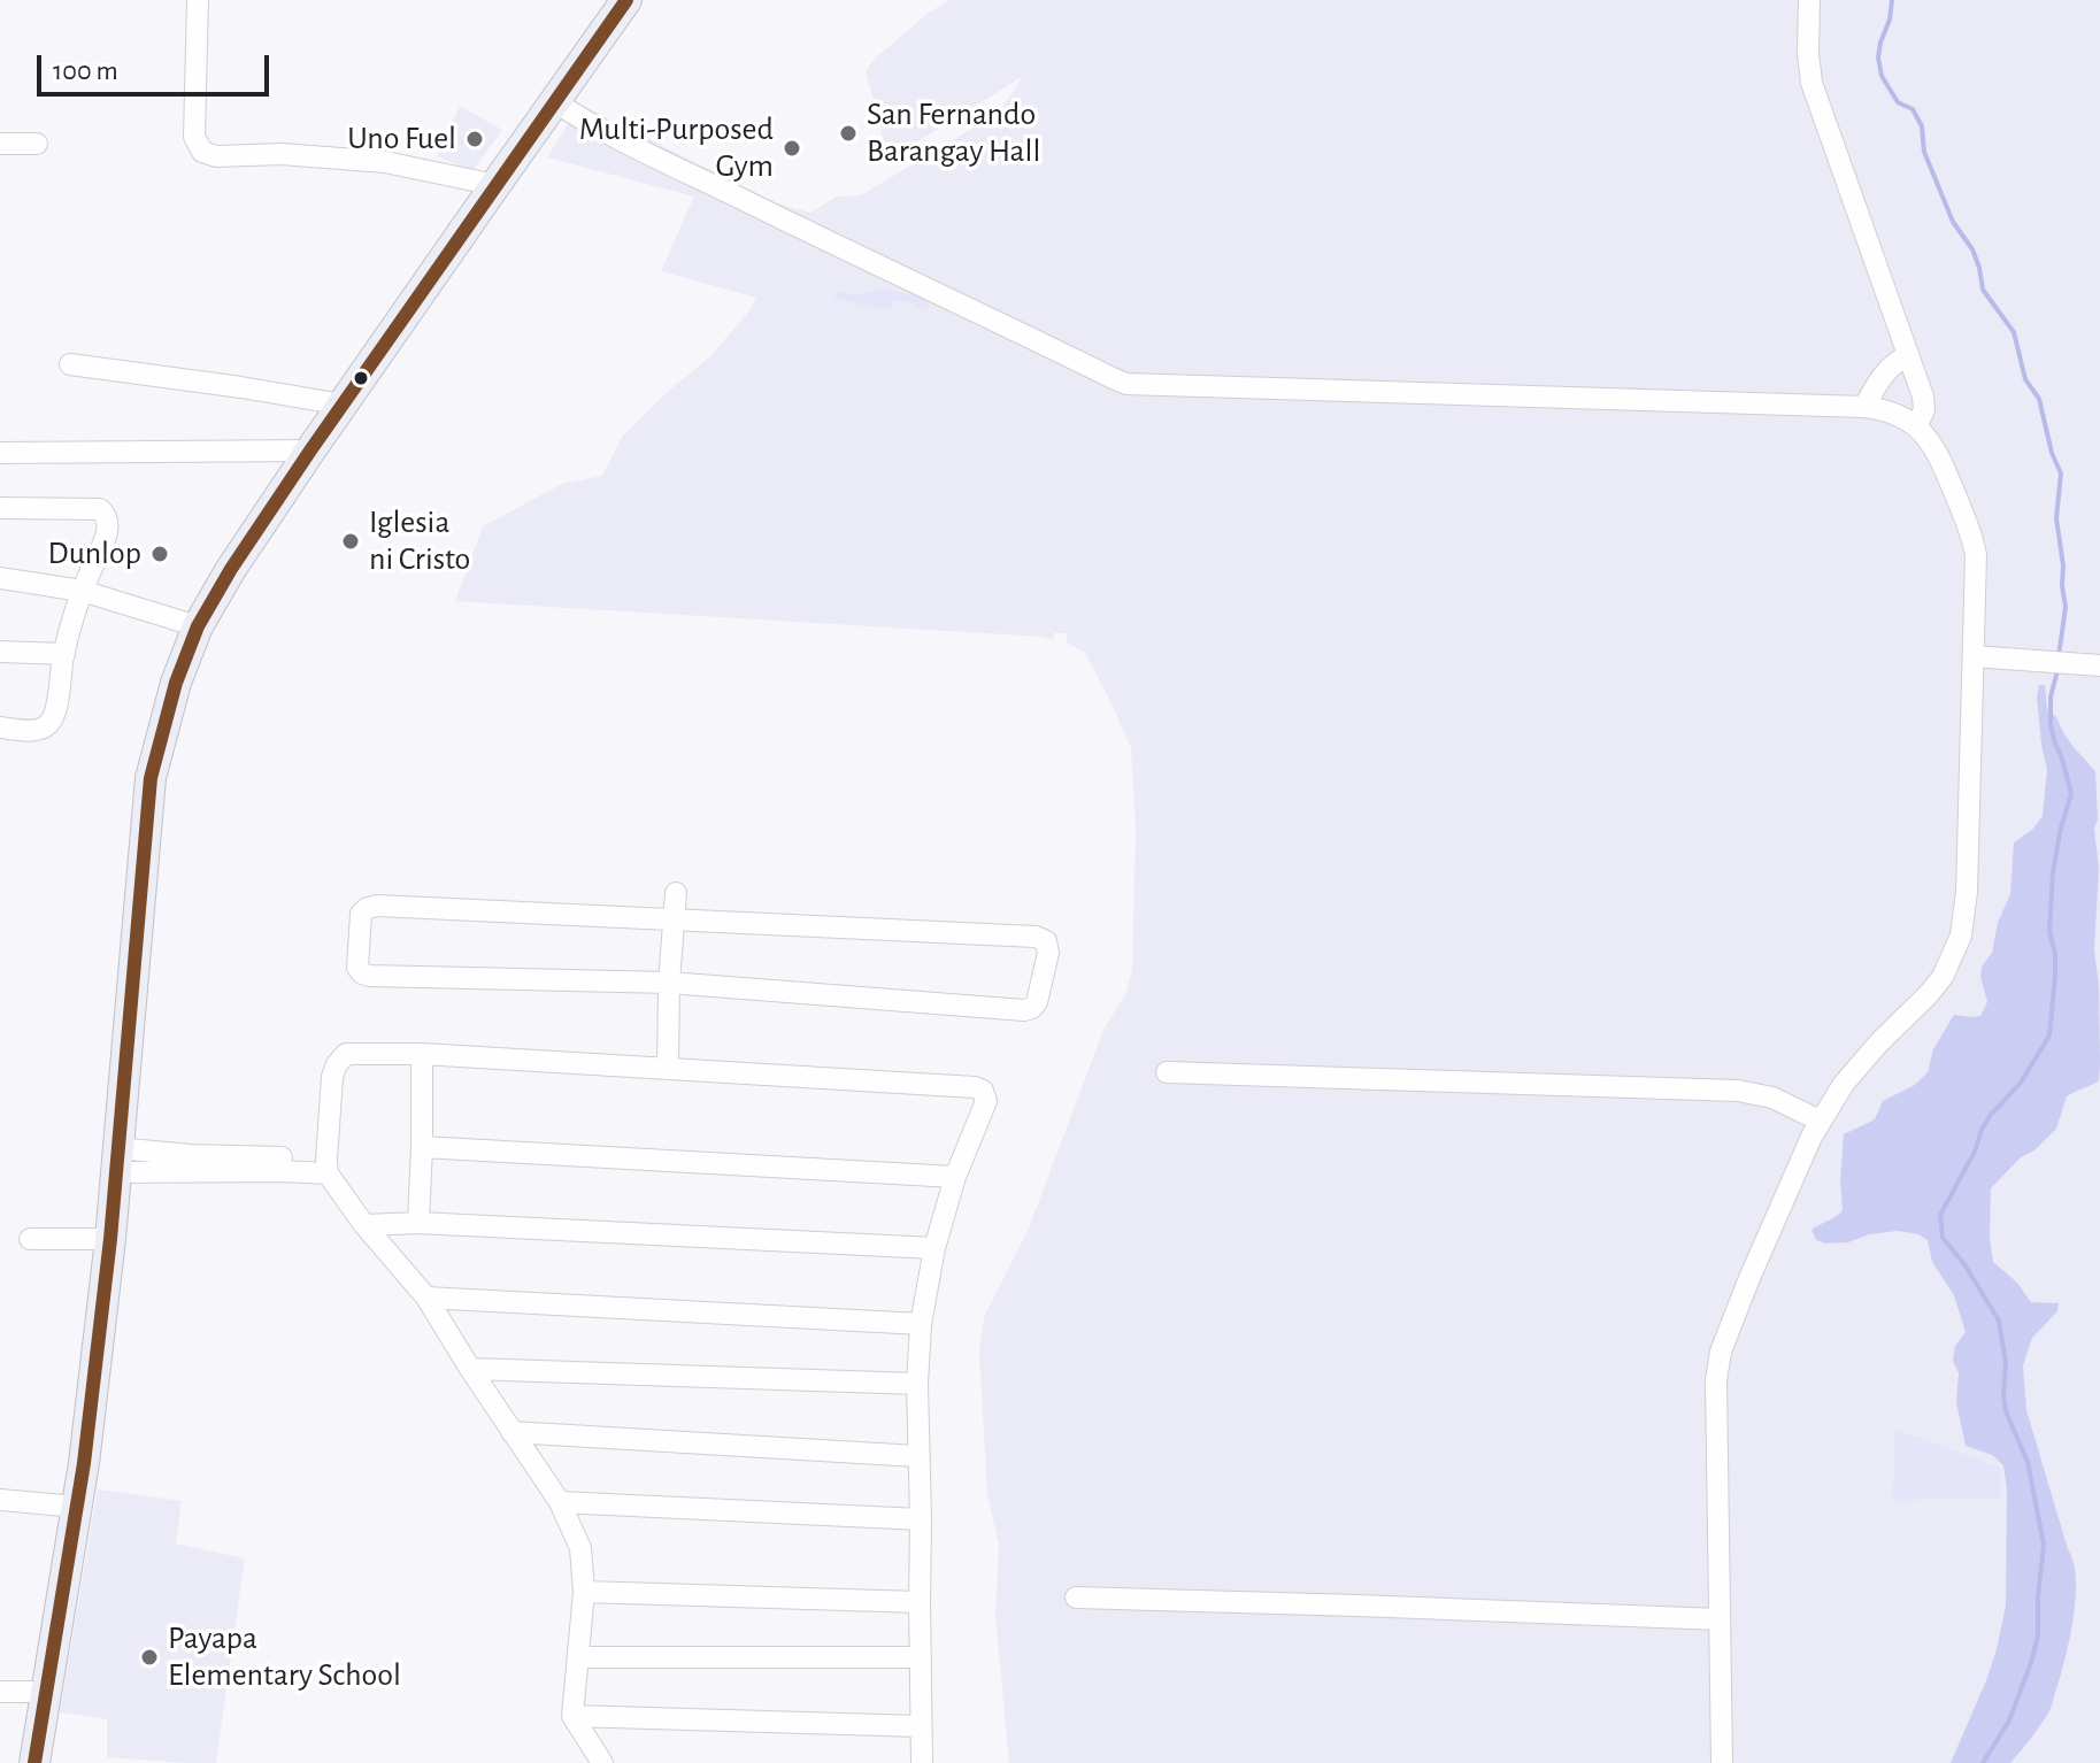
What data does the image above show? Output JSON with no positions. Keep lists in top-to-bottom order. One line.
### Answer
{"places":["San Fernando Barangay Hall","Uno Fuel","Multi-Purposed Gym","Iglesia ni Cristo","Dunlop","Payapa Elementary School"],"scale_bar":"100 m"}
